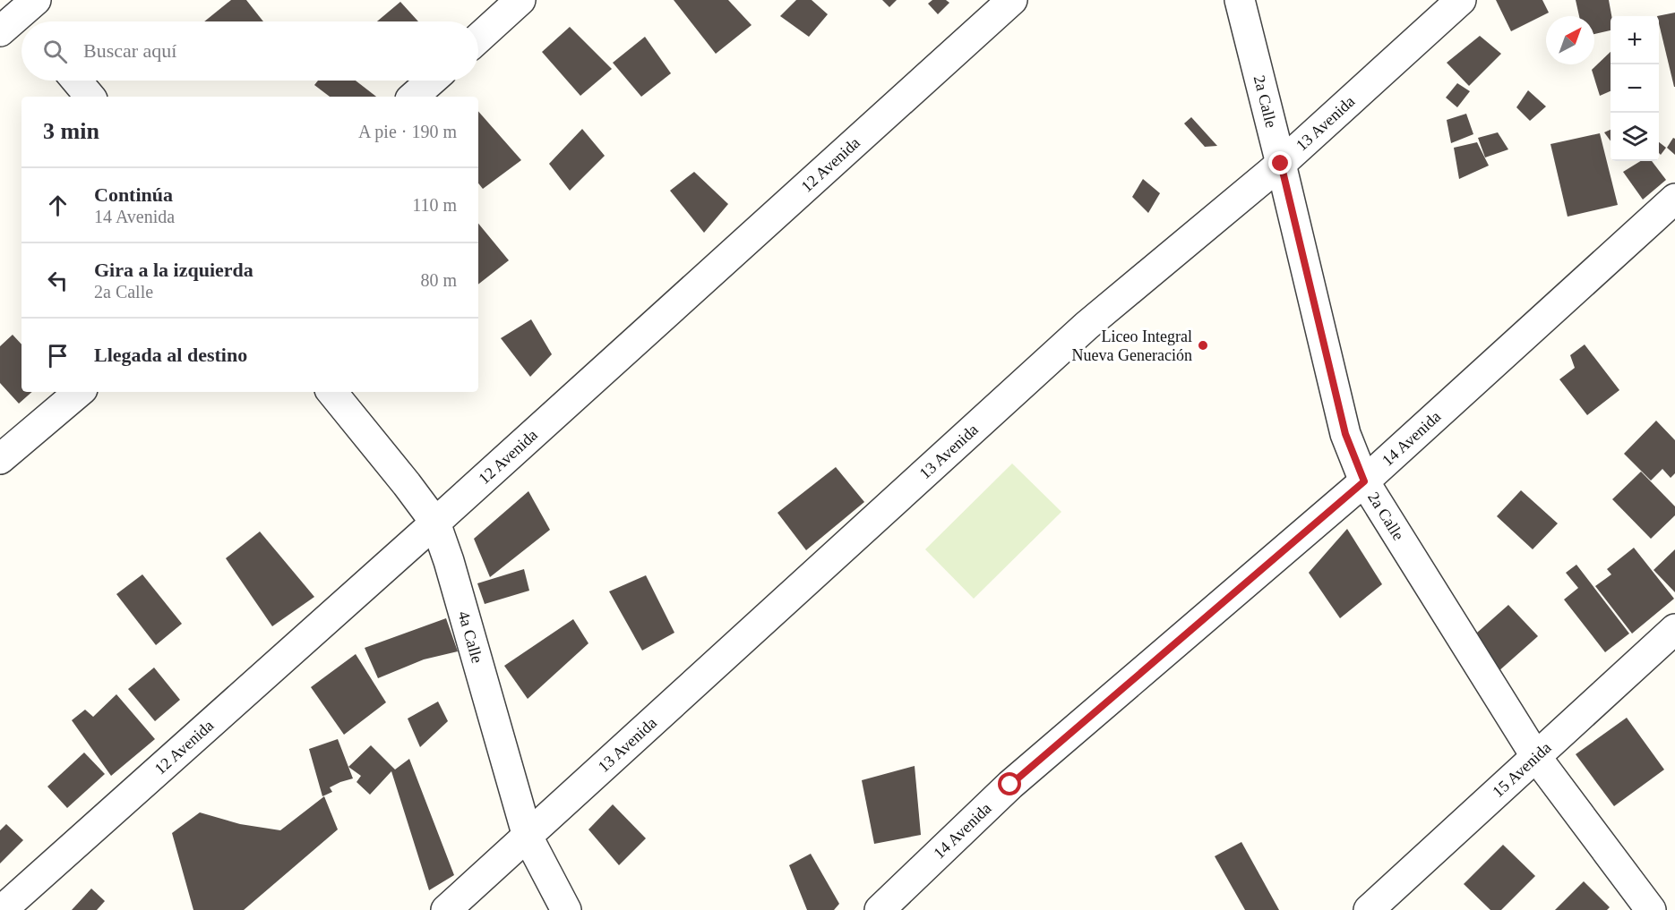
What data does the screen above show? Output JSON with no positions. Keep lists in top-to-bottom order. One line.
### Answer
{"streets":{"street":["2a Calle","13 Avenida","12 Avenida","14 Avenida","4a Calle","15 Avenida"]},"crossings":[["2a Calle","13 Avenida"],["2a Calle","14 Avenida"],["2a Calle","15 Avenida"],["13 Avenida","4a Calle"],["12 Avenida","4a Calle"]],"places":["Liceo Integral Nueva Generación"],"north":"top right","page":{"map_buttons":["+","−"],"search":"Buscar aquí","heading":["3 min","A pie · 190 m"],"list":[["Continúa","14 Avenida","110 m"],["Gira a la izquierda","2a Calle","80 m"],"Llegada al destino"]}}
